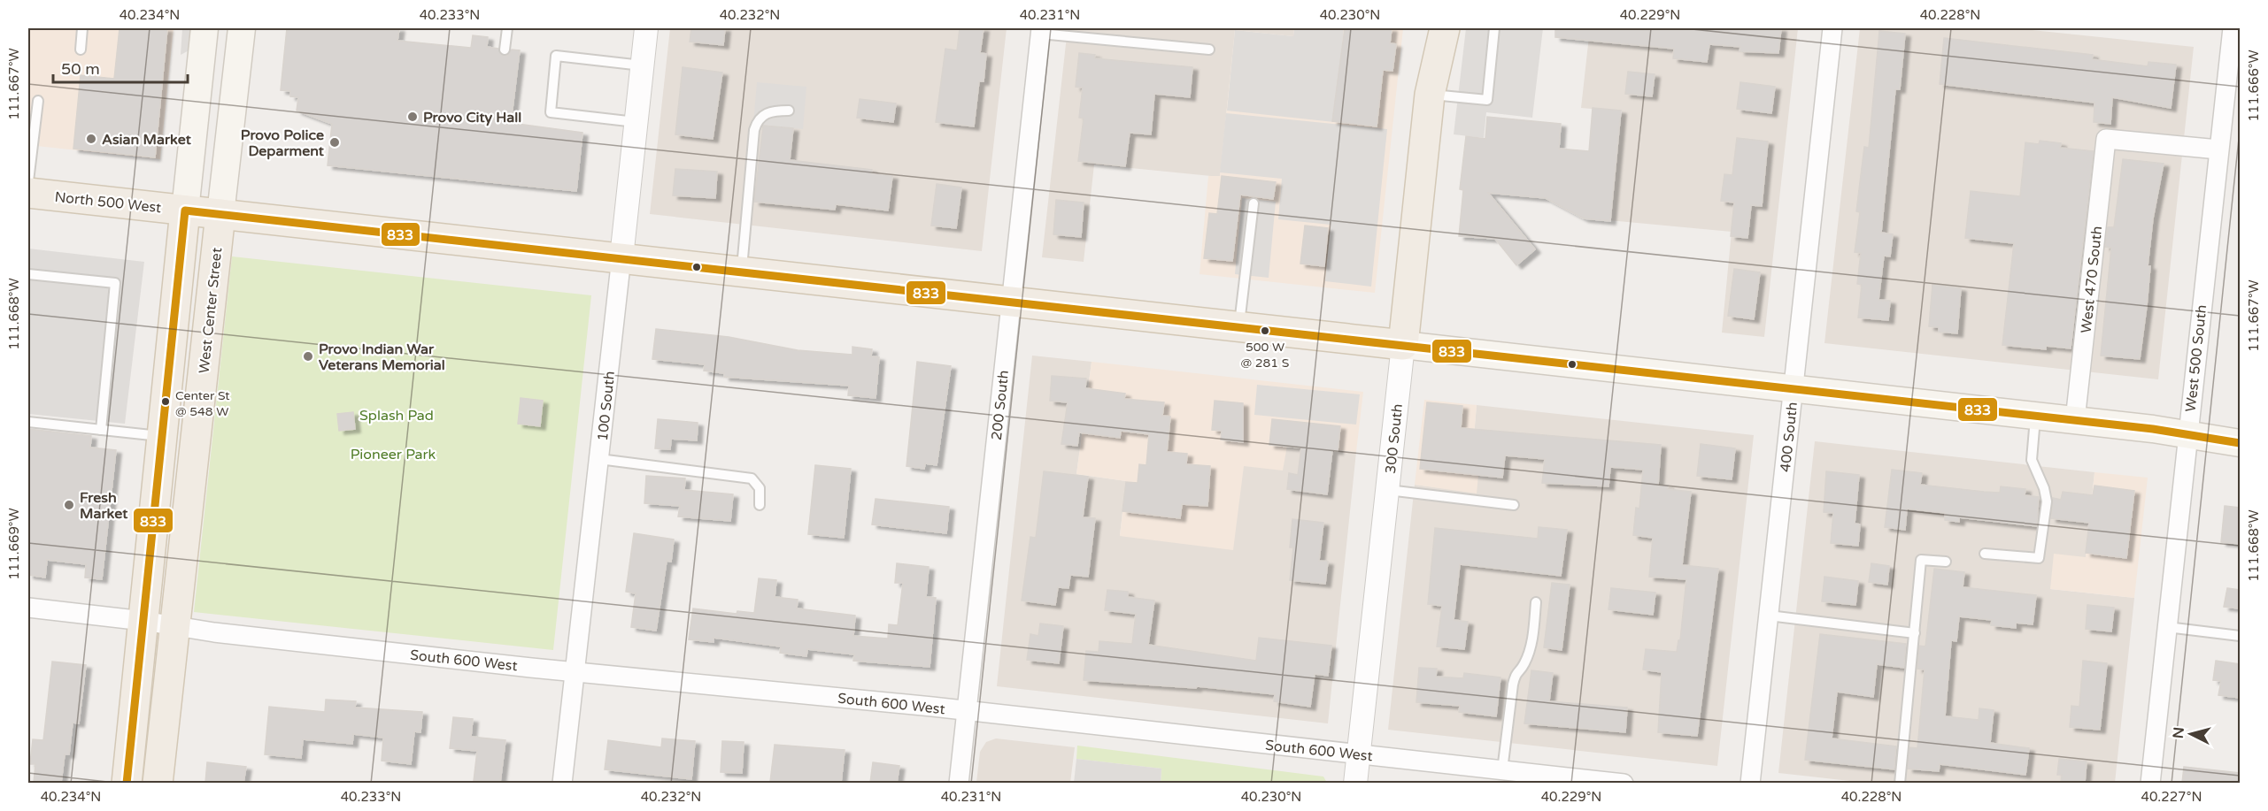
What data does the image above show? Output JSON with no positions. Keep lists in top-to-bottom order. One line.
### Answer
{"streets":{"main road":["North 500 West","West Center Street","300 South"],"street":["West 470 South","West 500 South","200 South","100 South","400 South","South 600 West"]},"crossings":[["North 500 West","West Center Street"],["North 500 West","200 South"],["North 500 West","100 South"],["North 500 West","300 South"],["West 470 South","West 500 South"],["West Center Street","South 600 West"],["200 South","South 600 West"],["100 South","South 600 West"],["300 South","South 600 West"]],"parks":["Splash Pad","Pioneer Park"],"places":["Provo City Hall","Asian Market","Provo Police Deparment","500 W @ 281 S","Provo Indian War Veterans Memorial","Center St @ 548 W","Fresh Market"],"lines":["transit line 833"],"scale_bar":"50 m","north":"left","coordinates":["40.234°N","40.233°N","40.232°N","40.231°N","40.230°N","40.229°N","40.228°N","111.667°W","111.666°W","111.668°W","111.669°W","40.227°N"]}
